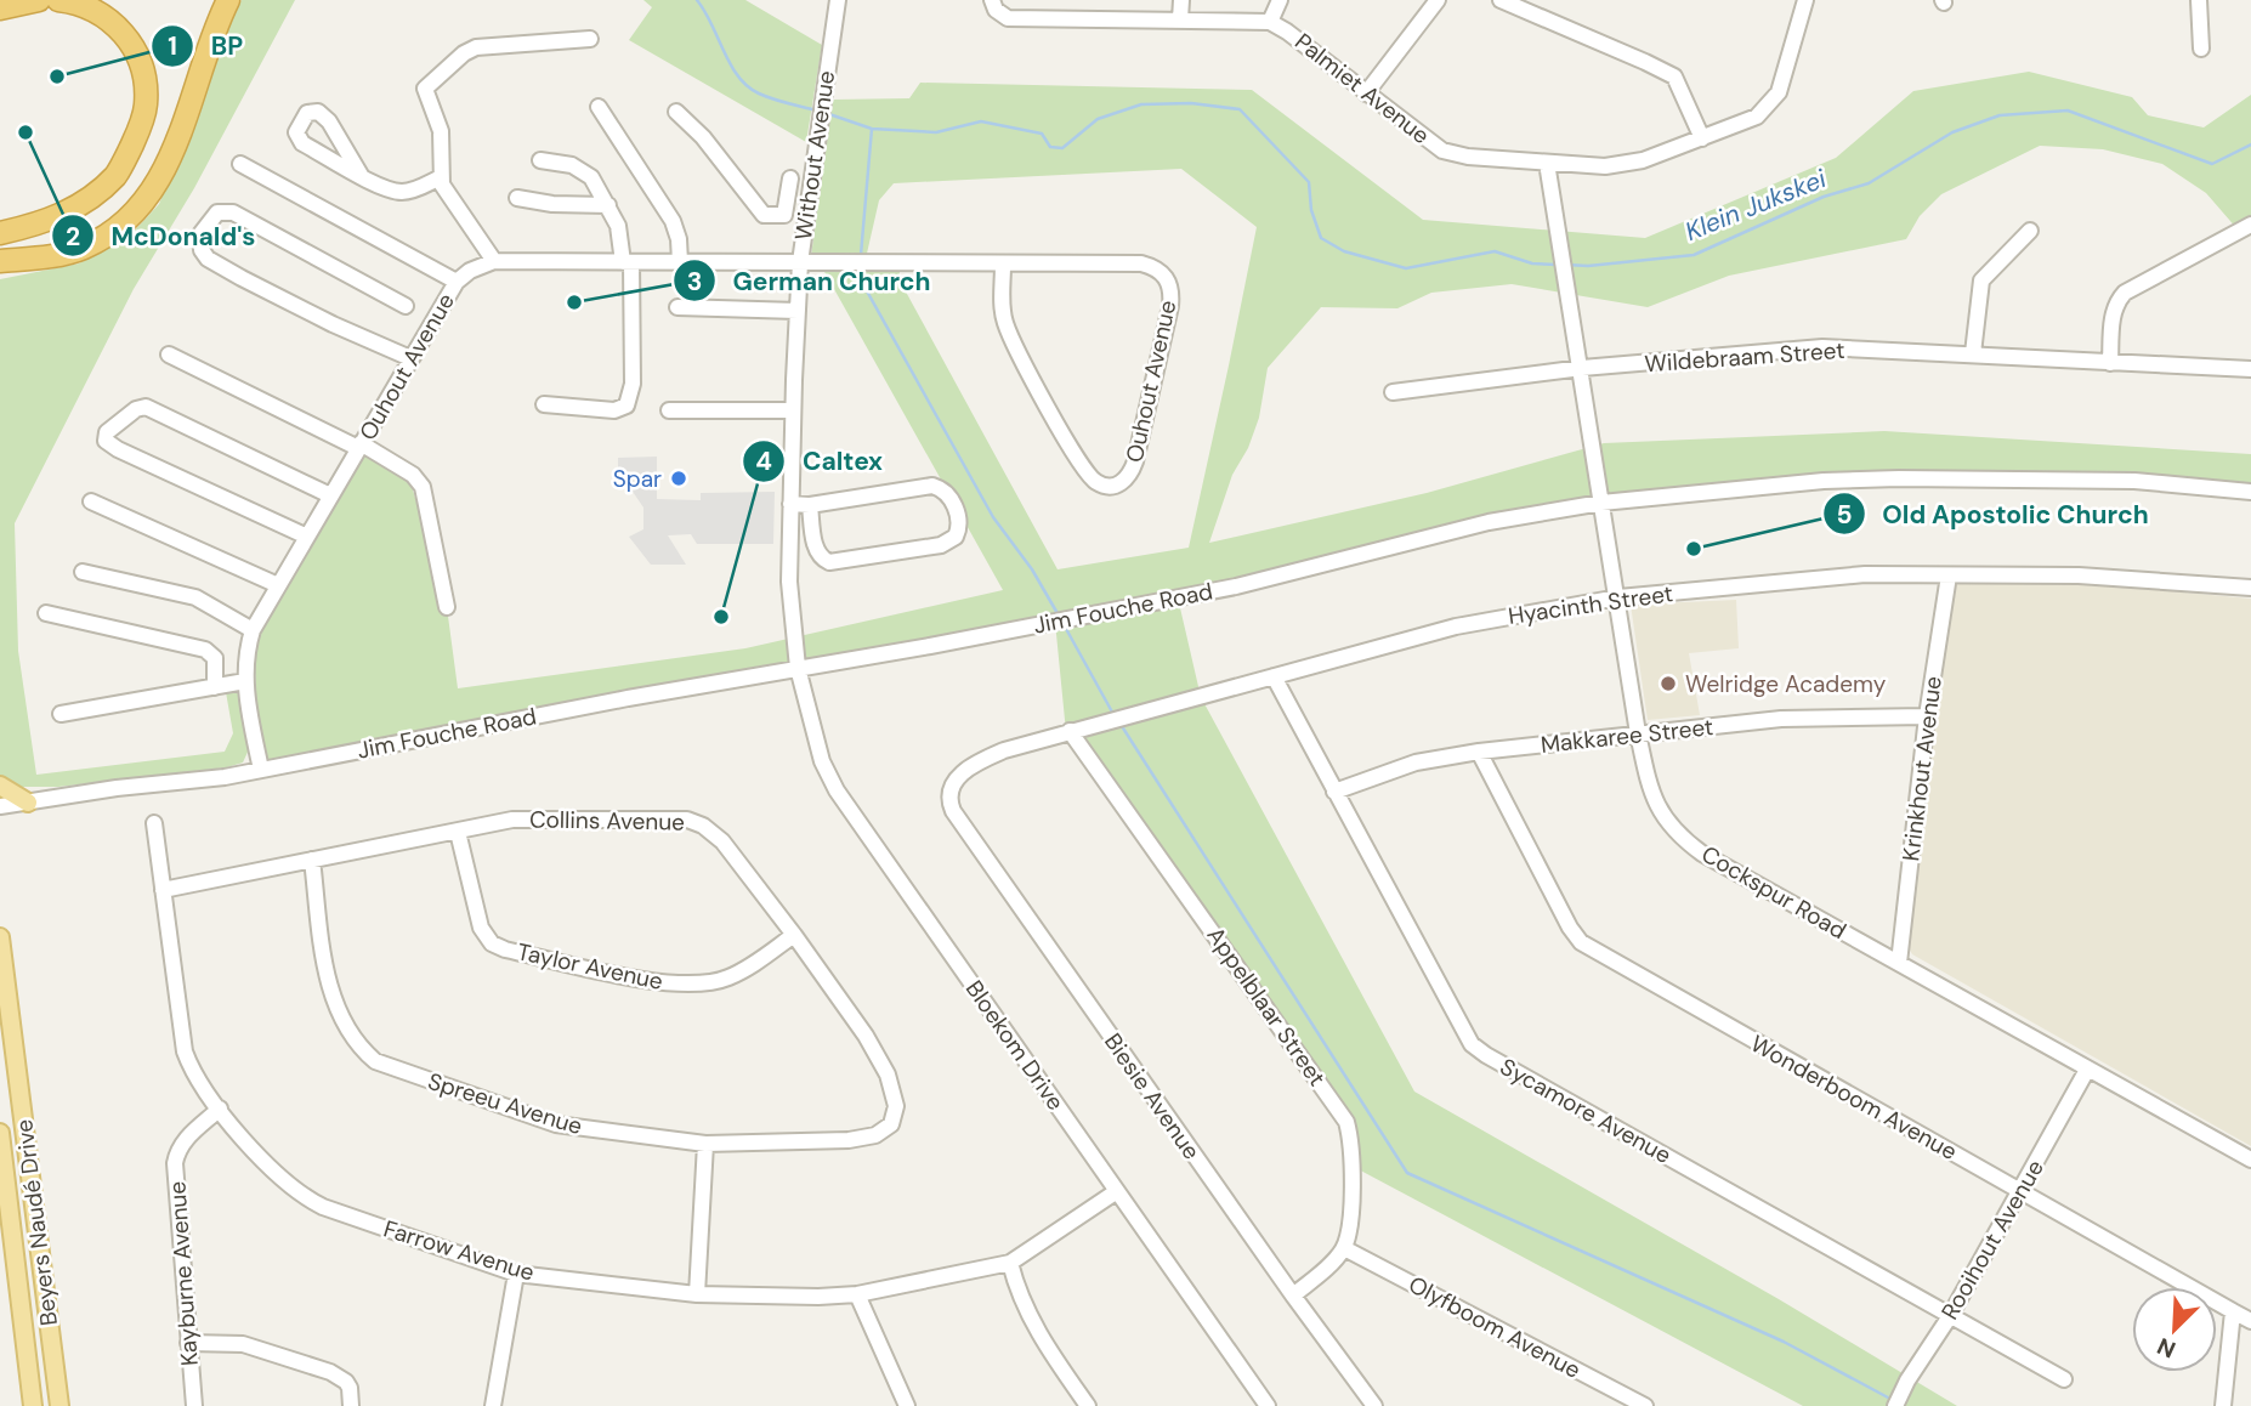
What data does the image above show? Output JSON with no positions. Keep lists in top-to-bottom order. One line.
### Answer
{"streets":{"main road":["Beyers Naudé Drive"],"street":["Palmiet Avenue","Without Avenue","Wildebraam Street","Ouhout Avenue","Hyacinth Street","Jim Fouche Road","Makkaree Street","Krinkhout Avenue","Collins Avenue","Cockspur Road","Taylor Avenue","Appelblaar Street","Bloekom Drive","Biesie Avenue","Wonderboom Avenue","Spreeu Avenue","Sycamore Avenue","Rooihout Avenue","Farrow Avenue","Kayburne Avenue","Olyfboom Avenue"]},"crossings":[["Palmiet Avenue","Cockspur Road"],["Without Avenue","Ouhout Avenue"],["Without Avenue","Jim Fouche Road"],["Without Avenue","Bloekom Drive"],["Wildebraam Street","Cockspur Road"],["Ouhout Avenue","Jim Fouche Road"],["Hyacinth Street","Krinkhout Avenue"],["Hyacinth Street","Cockspur Road"],["Hyacinth Street","Appelblaar Street"],["Hyacinth Street","Biesie Avenue"],["Hyacinth Street","Sycamore Avenue"],["Jim Fouche Road","Cockspur Road"],["Jim Fouche Road","Bloekom Drive"],["Makkaree Street","Krinkhout Avenue"],["Makkaree Street","Cockspur Road"],["Makkaree Street","Wonderboom Avenue"],["Makkaree Street","Sycamore Avenue"],["Krinkhout Avenue","Cockspur Road"],["Collins Avenue","Taylor Avenue"],["Collins Avenue","Spreeu Avenue"],["Collins Avenue","Farrow Avenue"],["Cockspur Road","Rooihout Avenue"],["Appelblaar Street","Olyfboom Avenue"],["Bloekom Drive","Farrow Avenue"],["Wonderboom Avenue","Rooihout Avenue"],["Sycamore Avenue","Rooihout Avenue"],["Farrow Avenue","Kayburne Avenue"]],"water":["Klein Jukskei"],"places":["BP","McDonald's","German Church","Spar","Old Apostolic Church","Caltex","Welridge Academy"],"north":"bottom left"}
